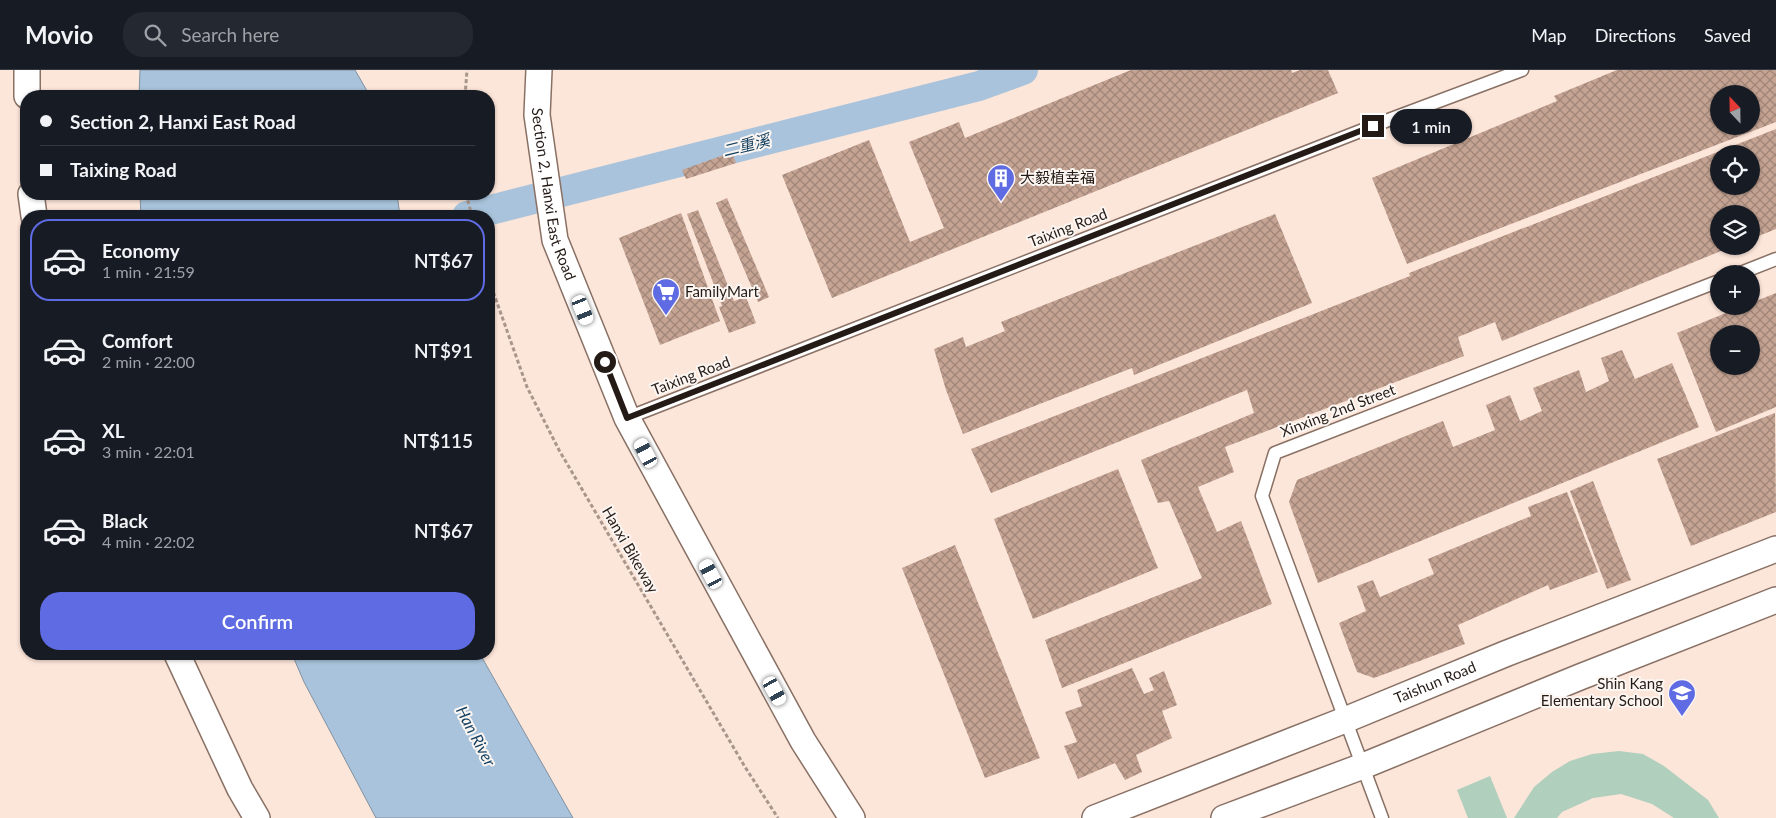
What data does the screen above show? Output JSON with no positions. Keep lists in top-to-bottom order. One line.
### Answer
{"streets":{"street":["Section 2, Hanxi East Road","Taishun Road"],"lane":["Taixing Road","Xinxing 2nd Street"],"path":["Hanxi Bikeway"]},"crossings":[["Section 2, Hanxi East Road","Taixing Road"],["Xinxing 2nd Street","Taishun Road"]],"water":["二重溪","Han River"],"places":{"building":["大毅植幸福"],"supermarket":["FamilyMart"],"school or university":["Shin Kang Elementary School"]},"north":"top","page":{"header":"Movio","search":"Search here","nav":["Map","Directions","Saved"],"map_buttons":["+","−"],"banner":["Section 2, Hanxi East Road","Taixing Road"],"bubble":"1 min","list":[{"name":"Economy","note":"1 min · 21:59","value":"NT$67"},{"name":"Comfort","note":"2 min · 22:00","value":"NT$91"},{"name":"XL","note":"3 min · 22:01","value":"NT$115"},{"name":"Black","note":"4 min · 22:02","value":"NT$67"}],"buttons":"Confirm"}}
